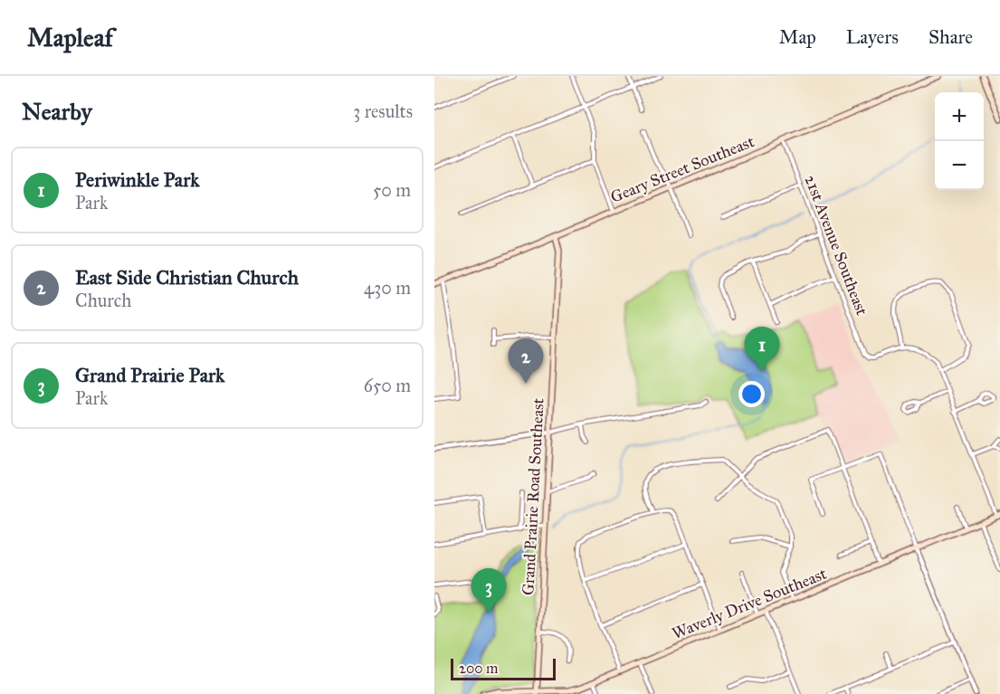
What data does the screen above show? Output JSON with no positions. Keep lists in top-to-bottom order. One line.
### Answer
{"streets":{"main road":["Geary Street Southeast","Grand Prairie Road Southeast","Waverly Drive Southeast"],"street":["21st Avenue Southeast"]},"crossings":[["Geary Street Southeast","21st Avenue Southeast"],["Geary Street Southeast","Grand Prairie Road Southeast"],["Grand Prairie Road Southeast","Waverly Drive Southeast"]],"scale_bar":"200 m","page":{"header":"Mapleaf","nav":["Map","Layers","Share"],"heading":["Nearby","3 results"],"map_buttons":["+","−"],"list":[{"mark":"1","name":"Periwinkle Park","note":"Park","value":"50 m"},{"mark":"2","name":"East Side Christian Church","note":"Church","value":"430 m"},{"mark":"3","name":"Grand Prairie Park","note":"Park","value":"650 m"}],"pins":["1","2","3"],"scale":"200 m"}}
